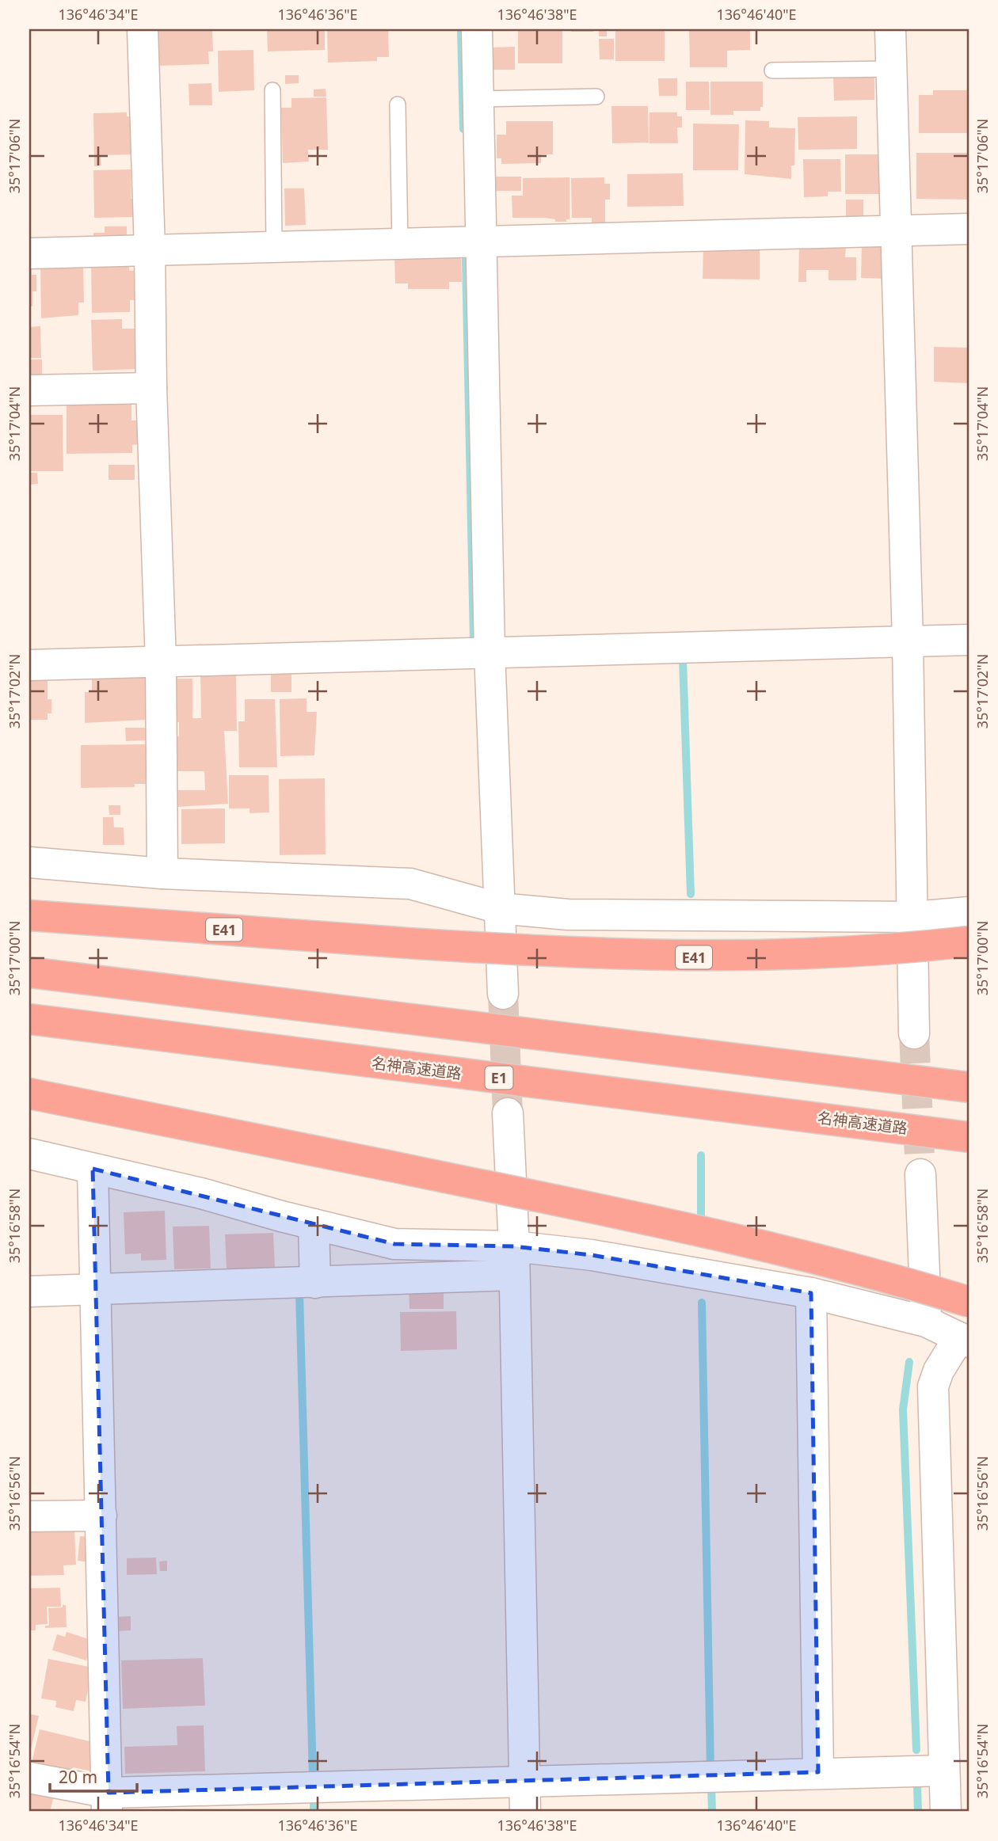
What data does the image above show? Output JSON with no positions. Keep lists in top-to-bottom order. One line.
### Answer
{"streets":{"highway":["E41","名神高速道路","E1"]},"scale_bar":"20 m","coordinates":["136°46'34\"E","136°46'36\"E","136°46'38\"E","136°46'40\"E","35°17'06\"N","35°17'04\"N","35°17'02\"N","35°17'00\"N","35°16'58\"N","35°16'56\"N","35°16'54\"N"]}
